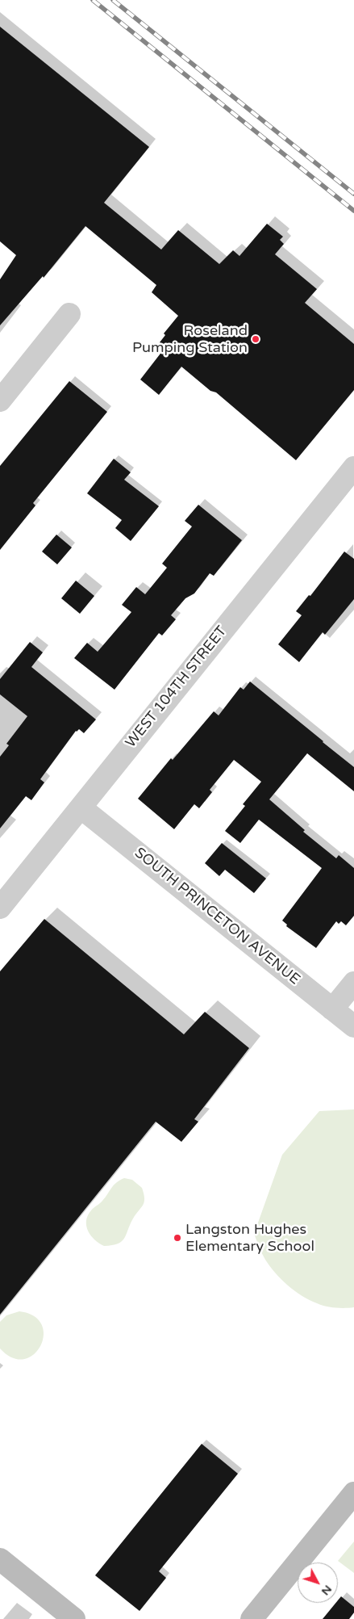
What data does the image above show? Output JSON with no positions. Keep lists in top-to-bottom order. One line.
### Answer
{"streets":{"street":["WEST 104TH STREET","SOUTH PRINCETON AVENUE"]},"crossings":[["WEST 104TH STREET","SOUTH PRINCETON AVENUE"]],"places":["Roseland Pumping Station","Langston Hughes Elementary School"],"north":"bottom right"}
